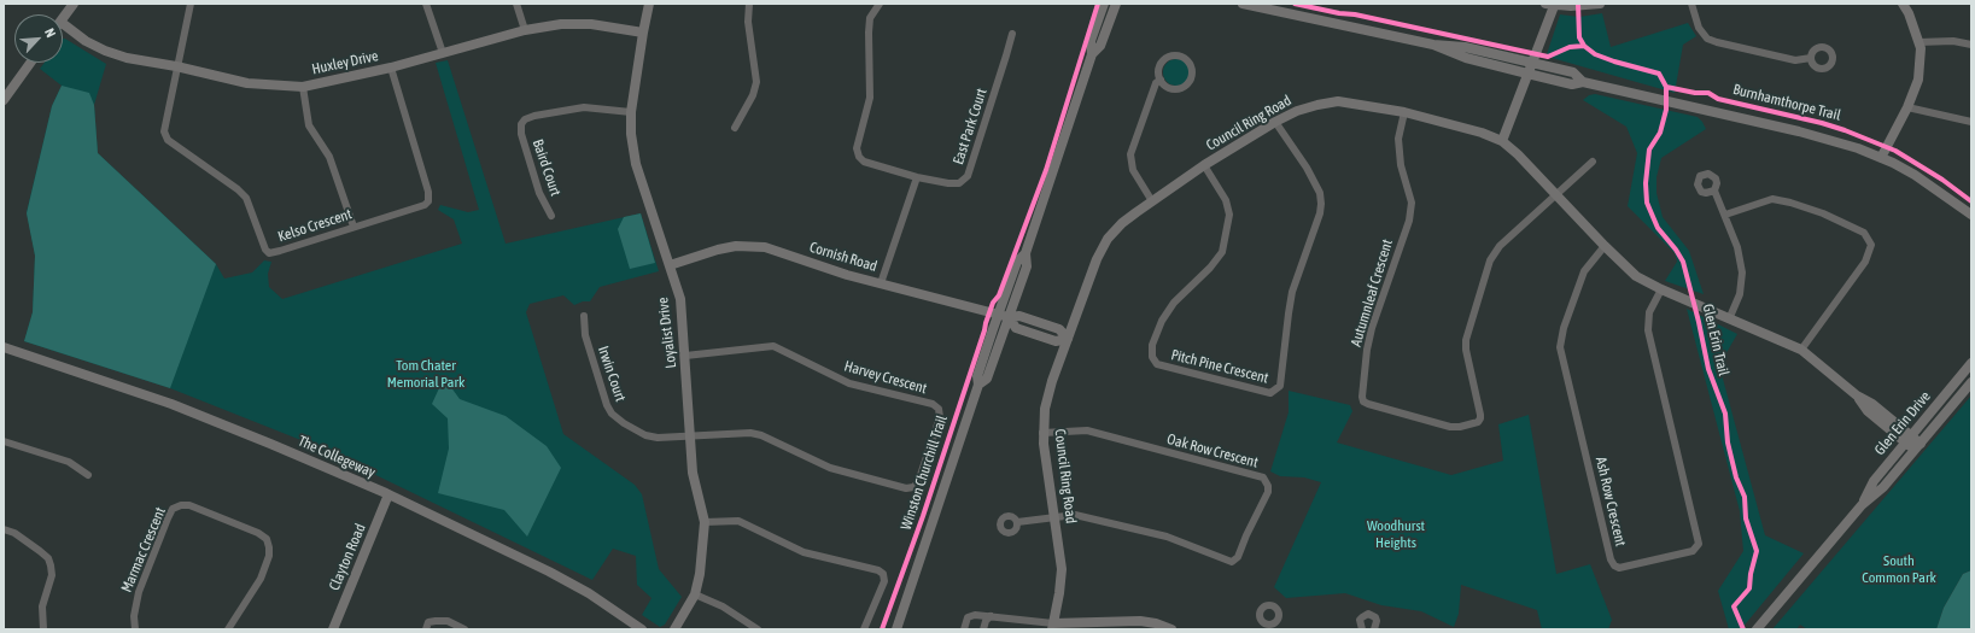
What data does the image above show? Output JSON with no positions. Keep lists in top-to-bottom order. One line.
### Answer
{"streets":{"street":["Huxley Drive","Council Ring Road","East Park Court","Baird Court","Kelso Crescent","Cornish Road","Autumnleaf Crescent","Loyalist Drive","Pitch Pine Crescent","Irwin Court","Harvey Crescent","Glen Erin Drive","Oak Row Crescent","The Collegeway","Ash Row Crescent","Marmac Crescent","Clayton Road"],"cycle path":["Burnhamthorpe Trail","Glen Erin Trail","Winston Churchill Trail"]},"crossings":[["Huxley Drive","Kelso Crescent"],["Huxley Drive","Loyalist Drive"],["Council Ring Road","Autumnleaf Crescent"],["Council Ring Road","Pitch Pine Crescent"],["Council Ring Road","Glen Erin Drive"],["Council Ring Road","Oak Row Crescent"],["Council Ring Road","Ash Row Crescent"],["Baird Court","Loyalist Drive"],["Cornish Road","Loyalist Drive"],["Loyalist Drive","Irwin Court"],["Loyalist Drive","Harvey Crescent"],["Irwin Court","Harvey Crescent"],["The Collegeway","Clayton Road"]],"parks":["Tom Chater Memorial Park","Woodhurst Heights","South Common Park"],"north":"top right"}
